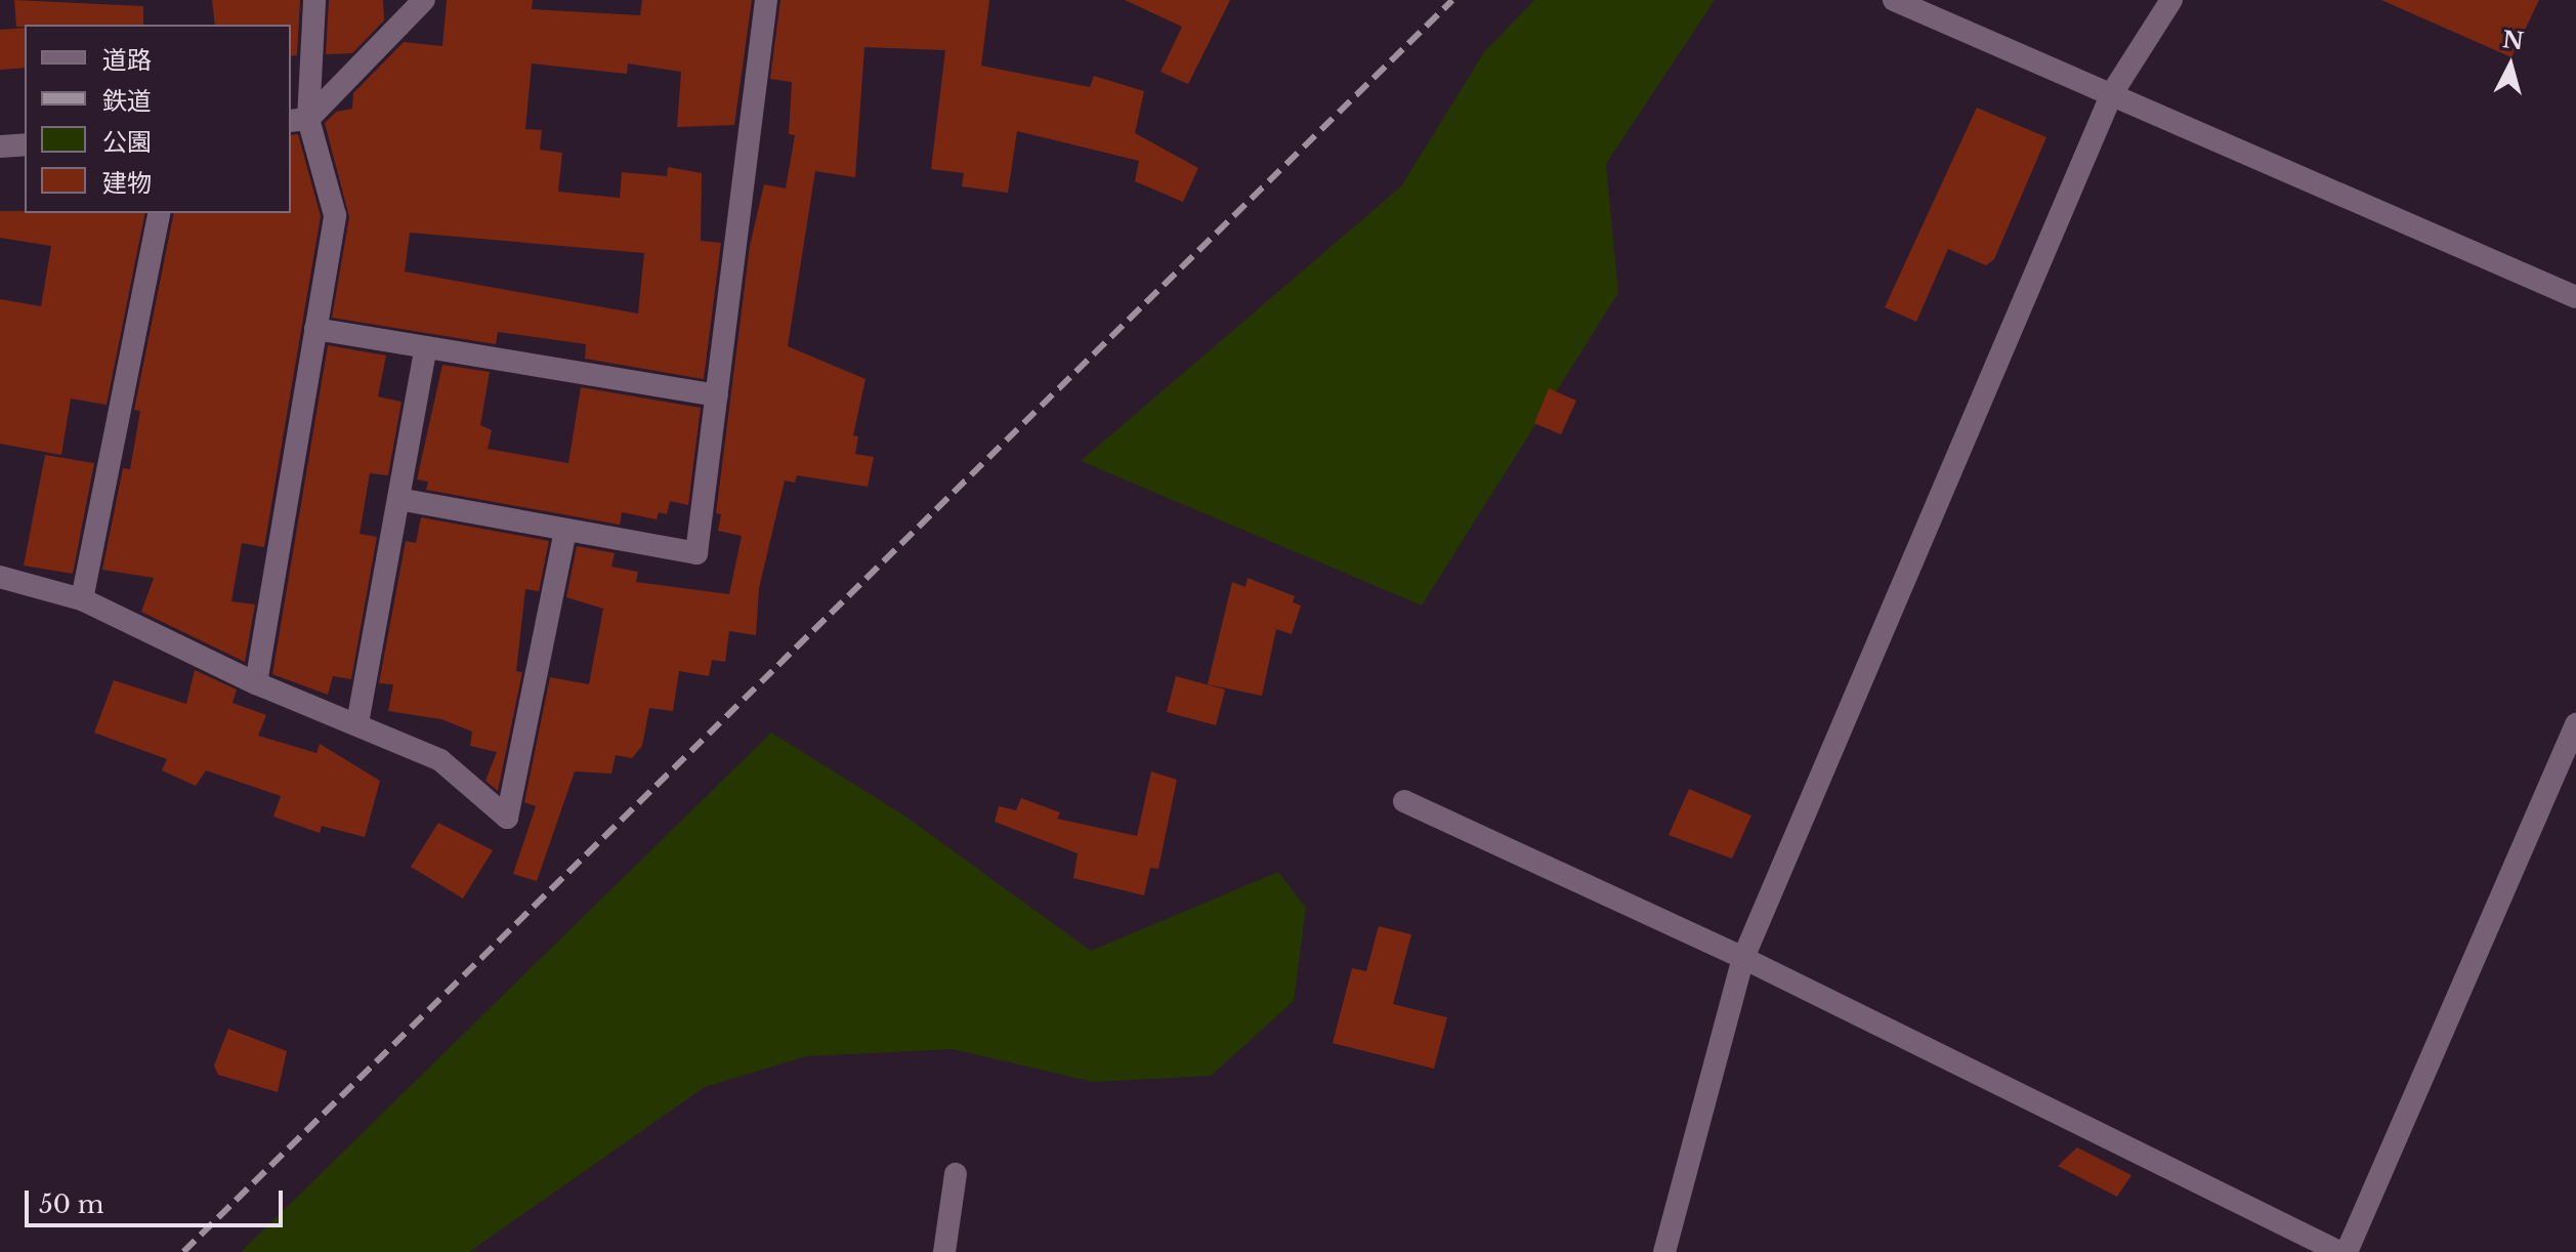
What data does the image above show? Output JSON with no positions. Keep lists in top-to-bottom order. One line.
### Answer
{"legend":["道路","鉄道","公園","建物"],"scale_bar":"50 m","north":"top"}
